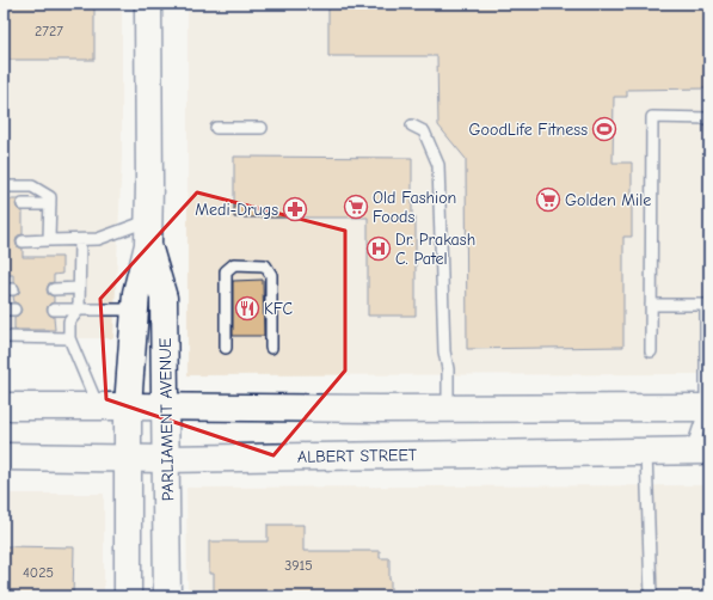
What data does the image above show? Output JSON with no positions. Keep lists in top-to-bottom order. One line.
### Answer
{"streets":{"main road":["PARLIAMENT AVENUE","ALBERT STREET"]},"crossings":[["PARLIAMENT AVENUE","ALBERT STREET"]],"places":{"sports":["GoodLife Fitness"],"supermarket":["Golden Mile","Old Fashion Foods"],"pharmacy":["Medi-Drugs"],"hospital":["Dr. Prakash C. Patel"],"restaurant":["KFC"]},"house_numbers":["2727","3915","4025"]}
